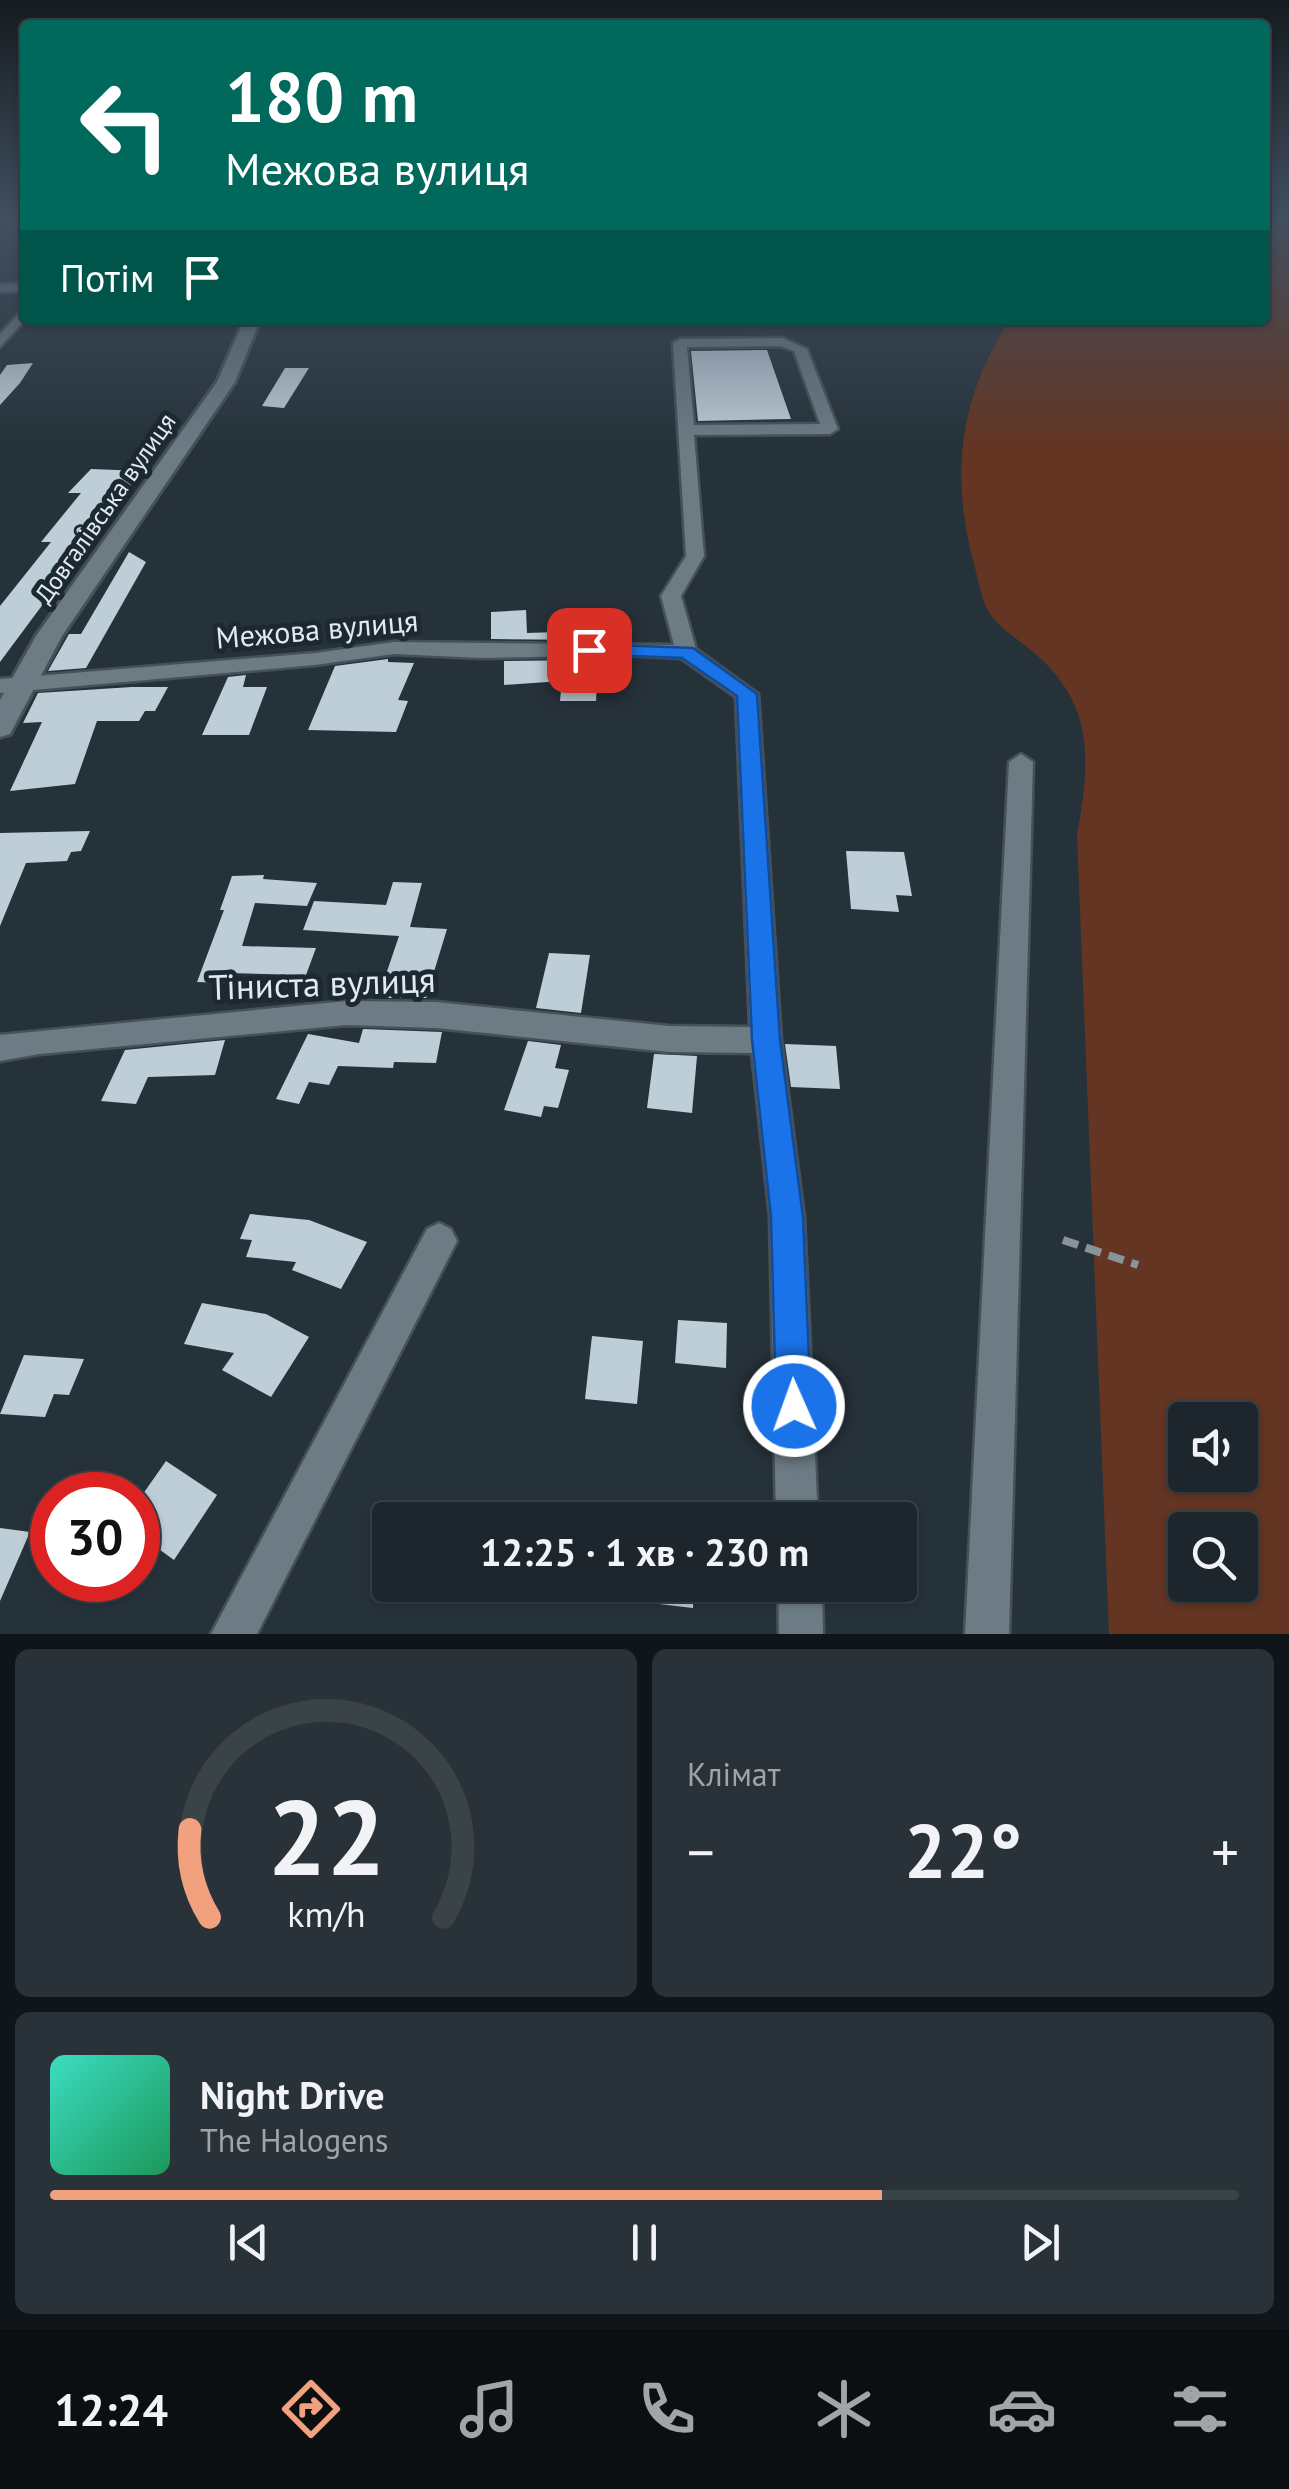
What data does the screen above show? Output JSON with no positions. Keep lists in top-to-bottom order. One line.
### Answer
{"streets":{"street":["Довгалівська вулиця","Межова вулиця","Тіниста вулиця"]},"crossings":[["Довгалівська вулиця","Межова вулиця"]],"page":{"turn":["180 m","Межова вулиця"],"then":"Потім","limit":"30","trip":"12:25 · 1 хв · 230 m","tile":"Клімат","heat":["−","22°","+"],"song":["Night Drive","The Halogens"],"tabs":"12:24","gauge":["22","km/h"]}}
